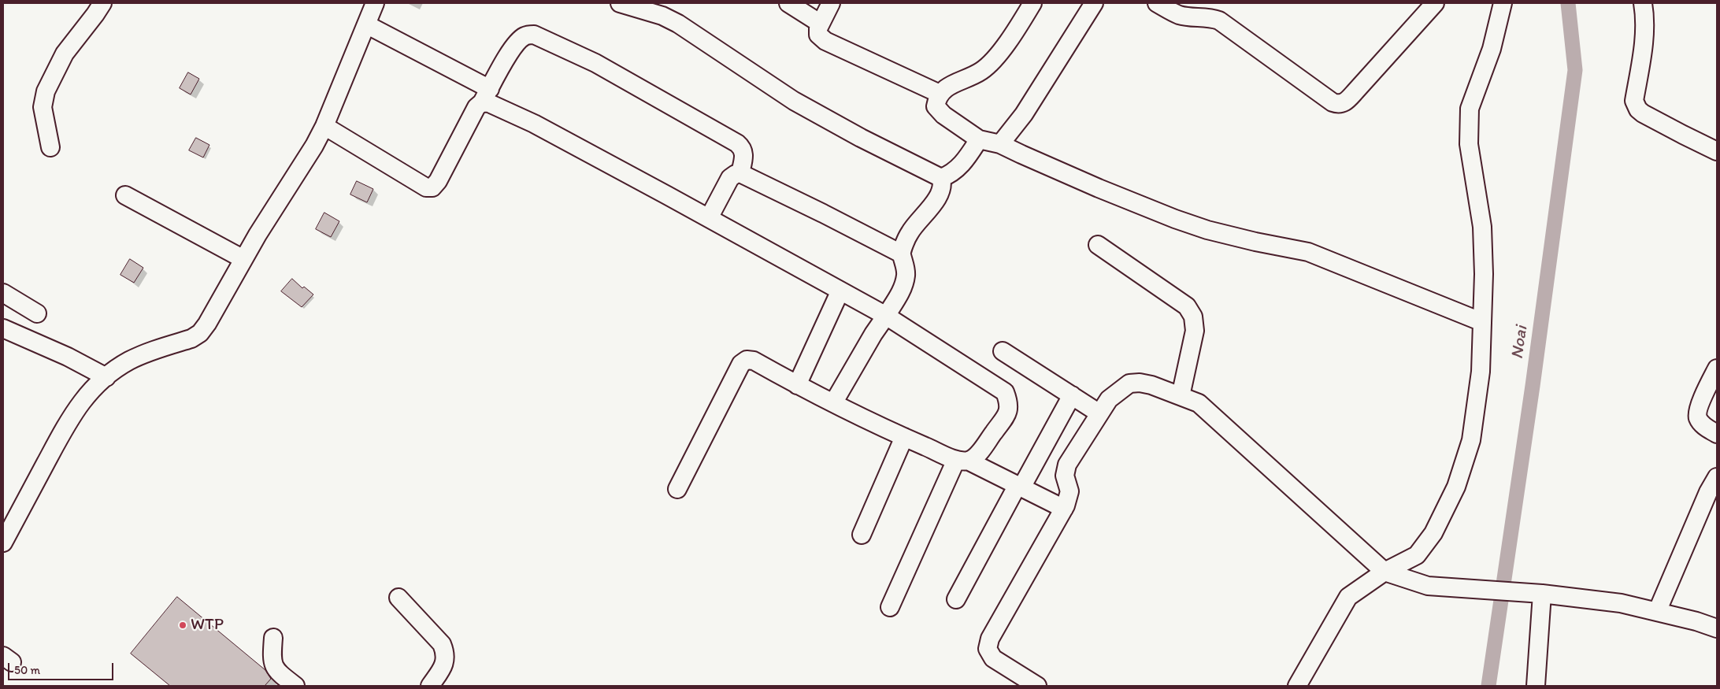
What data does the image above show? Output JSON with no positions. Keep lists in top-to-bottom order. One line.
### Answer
{"water":["Noai"],"places":["WTP"],"scale_bar":"50 m"}
